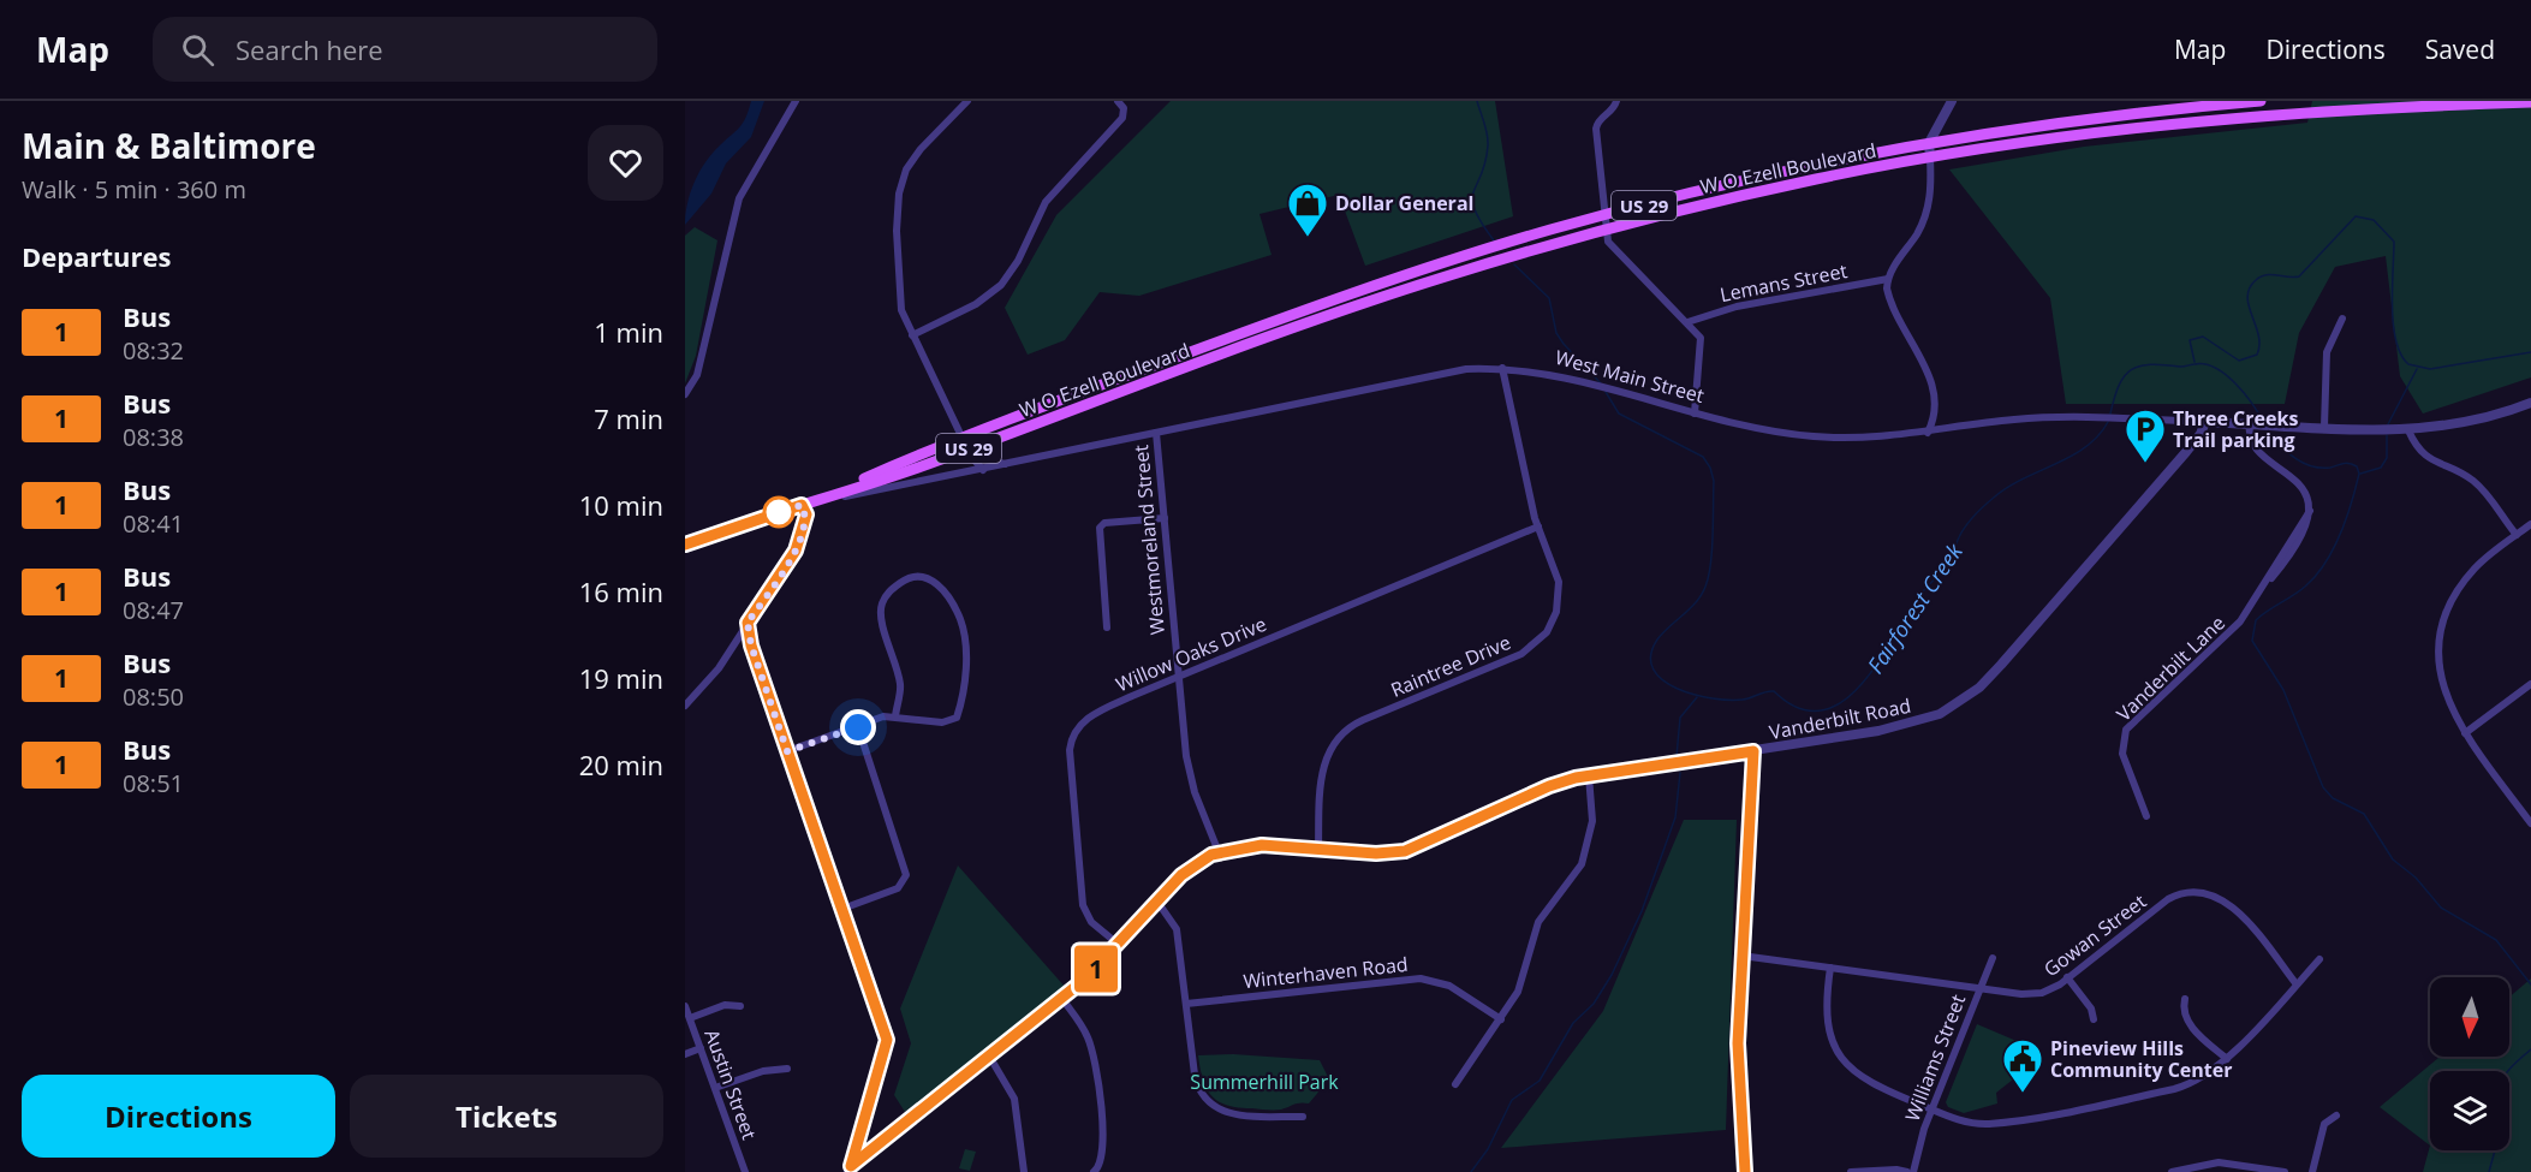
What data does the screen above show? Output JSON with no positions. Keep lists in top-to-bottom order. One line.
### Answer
{"streets":{"main road":["W O Ezell Boulevard","US 29","West Main Street"],"street":["Lemans Street","Westmoreland Street","Willow Oaks Drive","Raintree Drive","Vanderbilt Lane","Vanderbilt Road","Gowan Street","Winterhaven Road","Williams Street","Austin Street"]},"crossings":[["W O Ezell Boulevard","West Main Street"],["West Main Street","Westmoreland Street"],["West Main Street","Raintree Drive"],["West Main Street","Vanderbilt Road"],["Westmoreland Street","Willow Oaks Drive"],["Westmoreland Street","Vanderbilt Road"],["Willow Oaks Drive","Raintree Drive"],["Willow Oaks Drive","Vanderbilt Road"],["Raintree Drive","Vanderbilt Road"],["Gowan Street","Williams Street"]],"water":["Fairforest Creek"],"parks":["Summerhill Park"],"places":{"shop":["Dollar General"],"parking":["Three Creeks Trail parking"],"public building":["Pineview Hills Community Center"]},"lines":["bus line 1"],"north":"bottom","page":{"header":"Map","search":"Search here","nav":["Map","Directions","Saved"],"heading":[["Main & Baltimore","Walk · 5 min · 360 m"],"Departures"],"on_map":"1","list":[{"mark":"1","name":"Bus","note":"08:32","value":"1 min"},{"mark":"1","name":"Bus","note":"08:38","value":"7 min"},{"mark":"1","name":"Bus","note":"08:41","value":"10 min"},{"mark":"1","name":"Bus","note":"08:47","value":"16 min"},{"mark":"1","name":"Bus","note":"08:50","value":"19 min"},{"mark":"1","name":"Bus","note":"08:51","value":"20 min"}],"buttons":["Directions","Tickets"]}}
